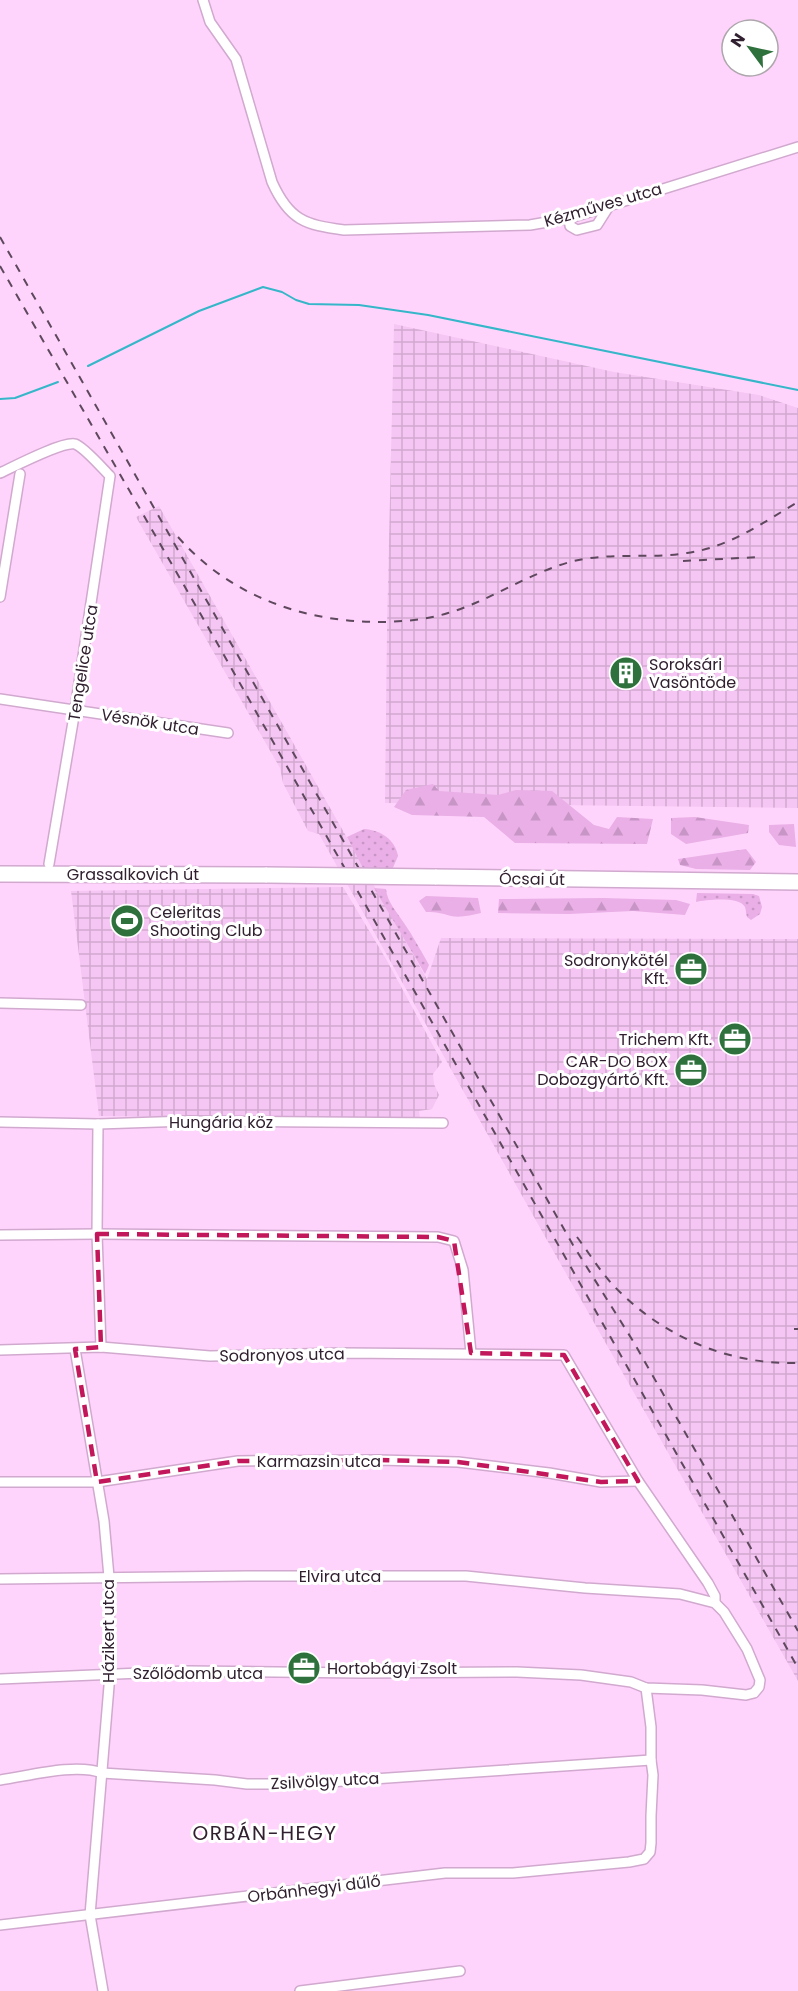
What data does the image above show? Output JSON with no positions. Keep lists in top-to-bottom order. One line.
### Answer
{"streets":{"main road":["Grassalkovich út","Ócsai út"],"street":["Kézműves utca","Tengelice utca","Vésnök utca","Hungária köz","Sodronyos utca","Karmazsin utca","Elvira utca","Házikert utca","Szőlődomb utca","Zsilvölgy utca","Orbánhegyi dűlő"]},"crossings":[["Tengelice utca","Vésnök utca"],["Grassalkovich út","Ócsai út"],["Sodronyos utca","Karmazsin utca"],["Sodronyos utca","Házikert utca"],["Karmazsin utca","Házikert utca"],["Elvira utca","Házikert utca"],["Elvira utca","Szőlődomb utca"],["Házikert utca","Szőlődomb utca"],["Házikert utca","Zsilvölgy utca"],["Házikert utca","Orbánhegyi dűlő"],["Zsilvölgy utca","Orbánhegyi dűlő"]],"districts":["ORBÁN-HEGY"],"places":{"building":["Soroksári Vasöntöde"],"sports":["Celeritas Shooting Club"],"office":["Sodronykötél Kft.","Trichem Kft.","CAR-DO BOX Dobozgyártó Kft.","Hortobágyi Zsolt"]},"north":"top left"}
